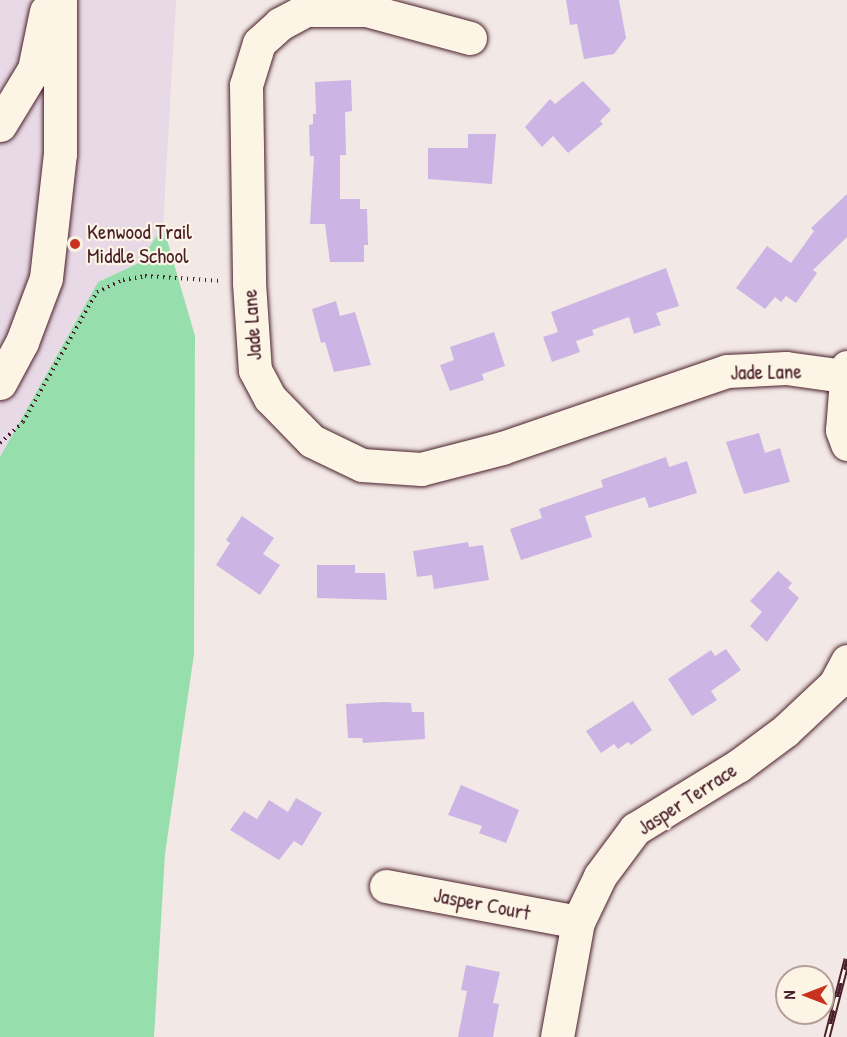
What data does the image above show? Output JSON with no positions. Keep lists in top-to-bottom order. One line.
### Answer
{"streets":{"street":["Jade Lane","Jasper Terrace","Jasper Court"]},"crossings":[["Jasper Terrace","Jasper Court"]],"places":["Kenwood Trail Middle School"],"north":"left"}
